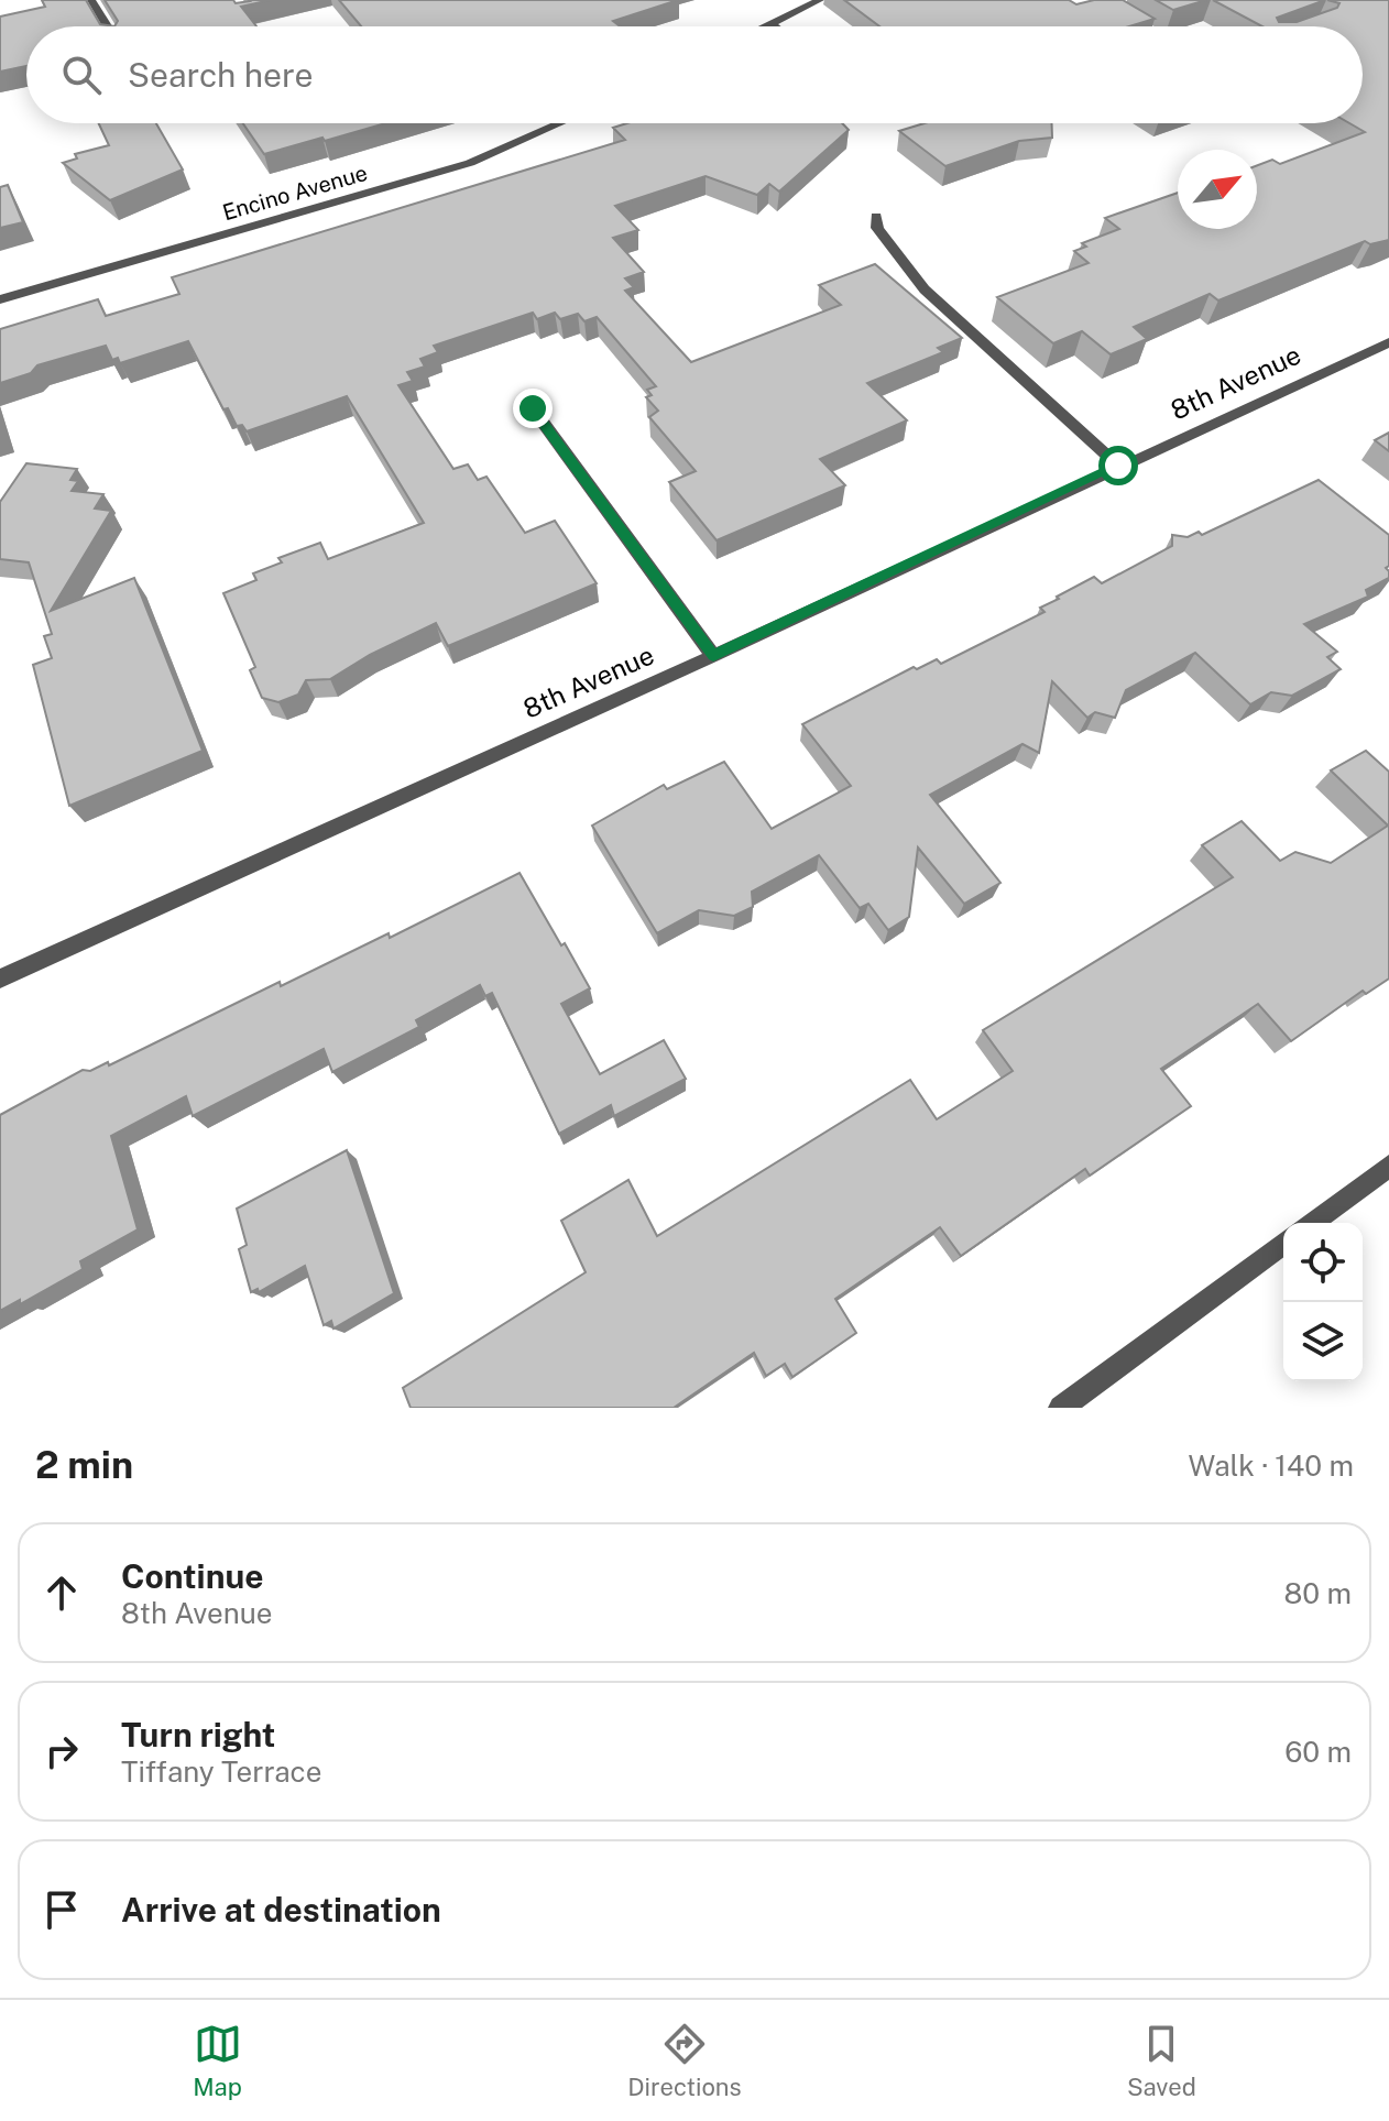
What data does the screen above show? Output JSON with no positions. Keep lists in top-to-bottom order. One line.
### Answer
{"streets":{"street":["Encino Avenue","8th Avenue"]},"north":"top right","page":{"search":"Search here","heading":["2 min","Walk · 140 m"],"list":[["Continue","8th Avenue","80 m"],["Turn right","Tiffany Terrace","60 m"],"Arrive at destination"],"nav":["Map","Directions","Saved"]}}
